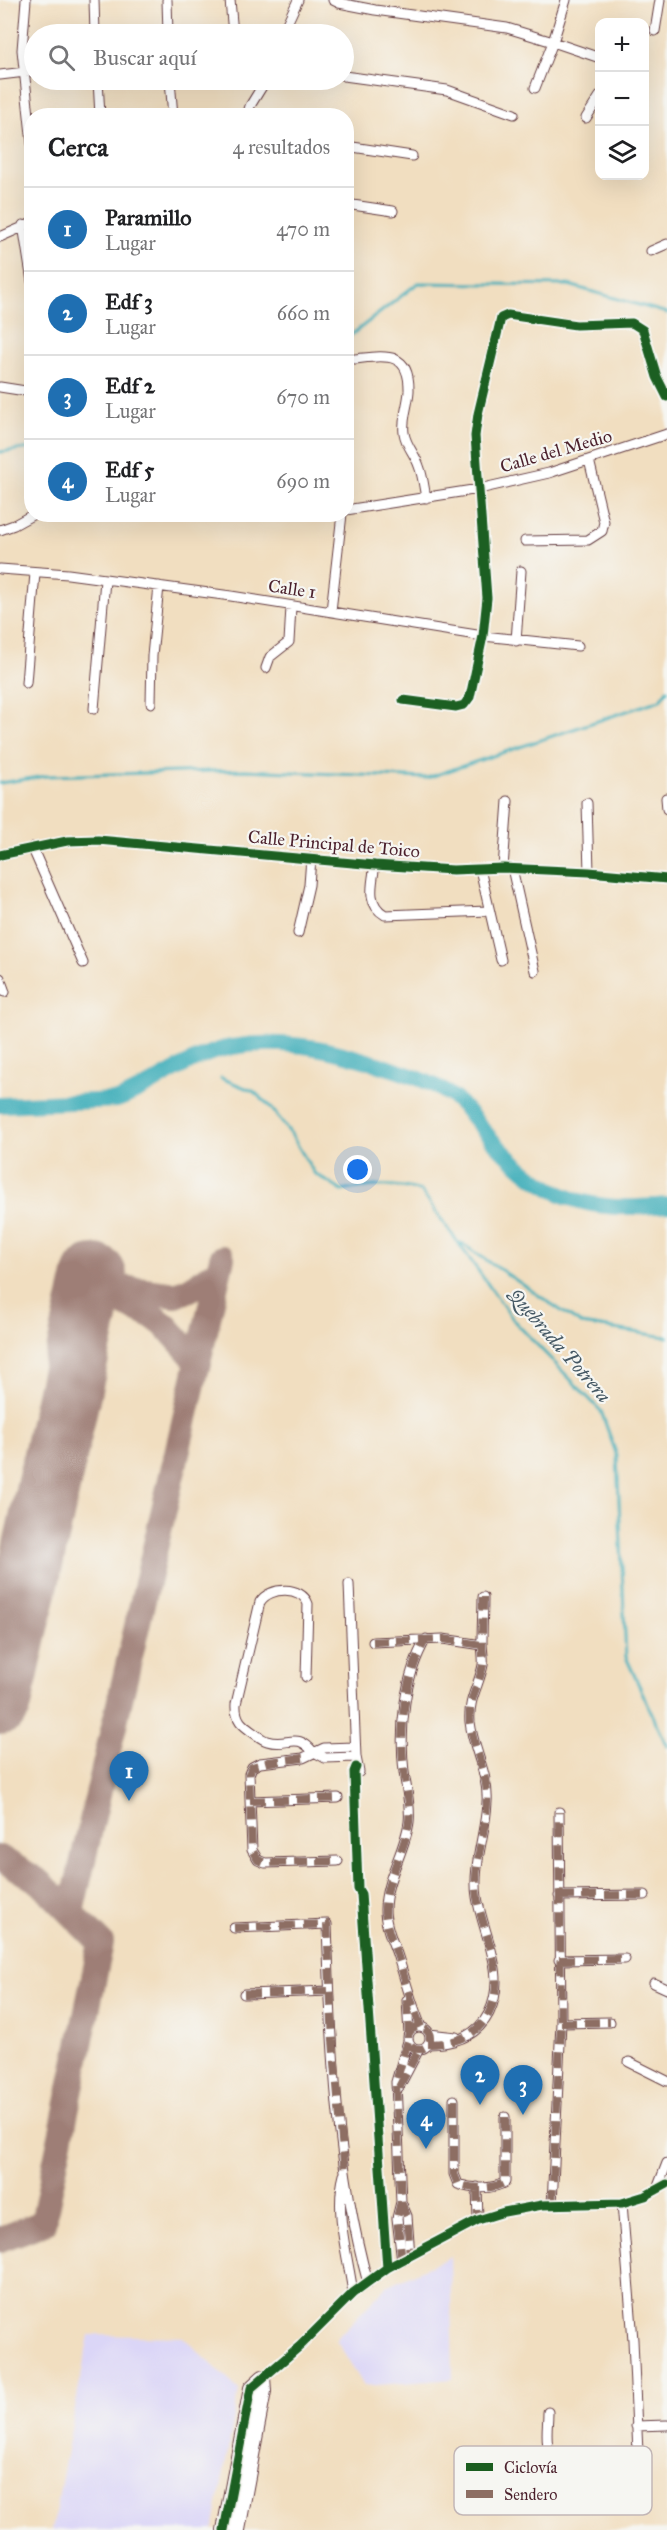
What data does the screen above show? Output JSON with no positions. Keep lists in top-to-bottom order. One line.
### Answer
{"streets":{"street":["Calle del Medio","Calle 1","Calle Principal de Toico"]},"water":["Quebrada Potrera"],"legend":["Ciclovía","Sendero"],"page":{"map_buttons":["+","−"],"search":"Buscar aquí","heading":["Cerca","4 resultados"],"list":[{"mark":"1","name":"Paramillo","note":"Lugar","value":"470 m"},{"mark":"2","name":"Edf 3","note":"Lugar","value":"660 m"},{"mark":"3","name":"Edf 2","note":"Lugar","value":"670 m"},{"mark":"4","name":"Edf 5","note":"Lugar","value":"690 m"}],"pins":["1","2","3","4"]}}
